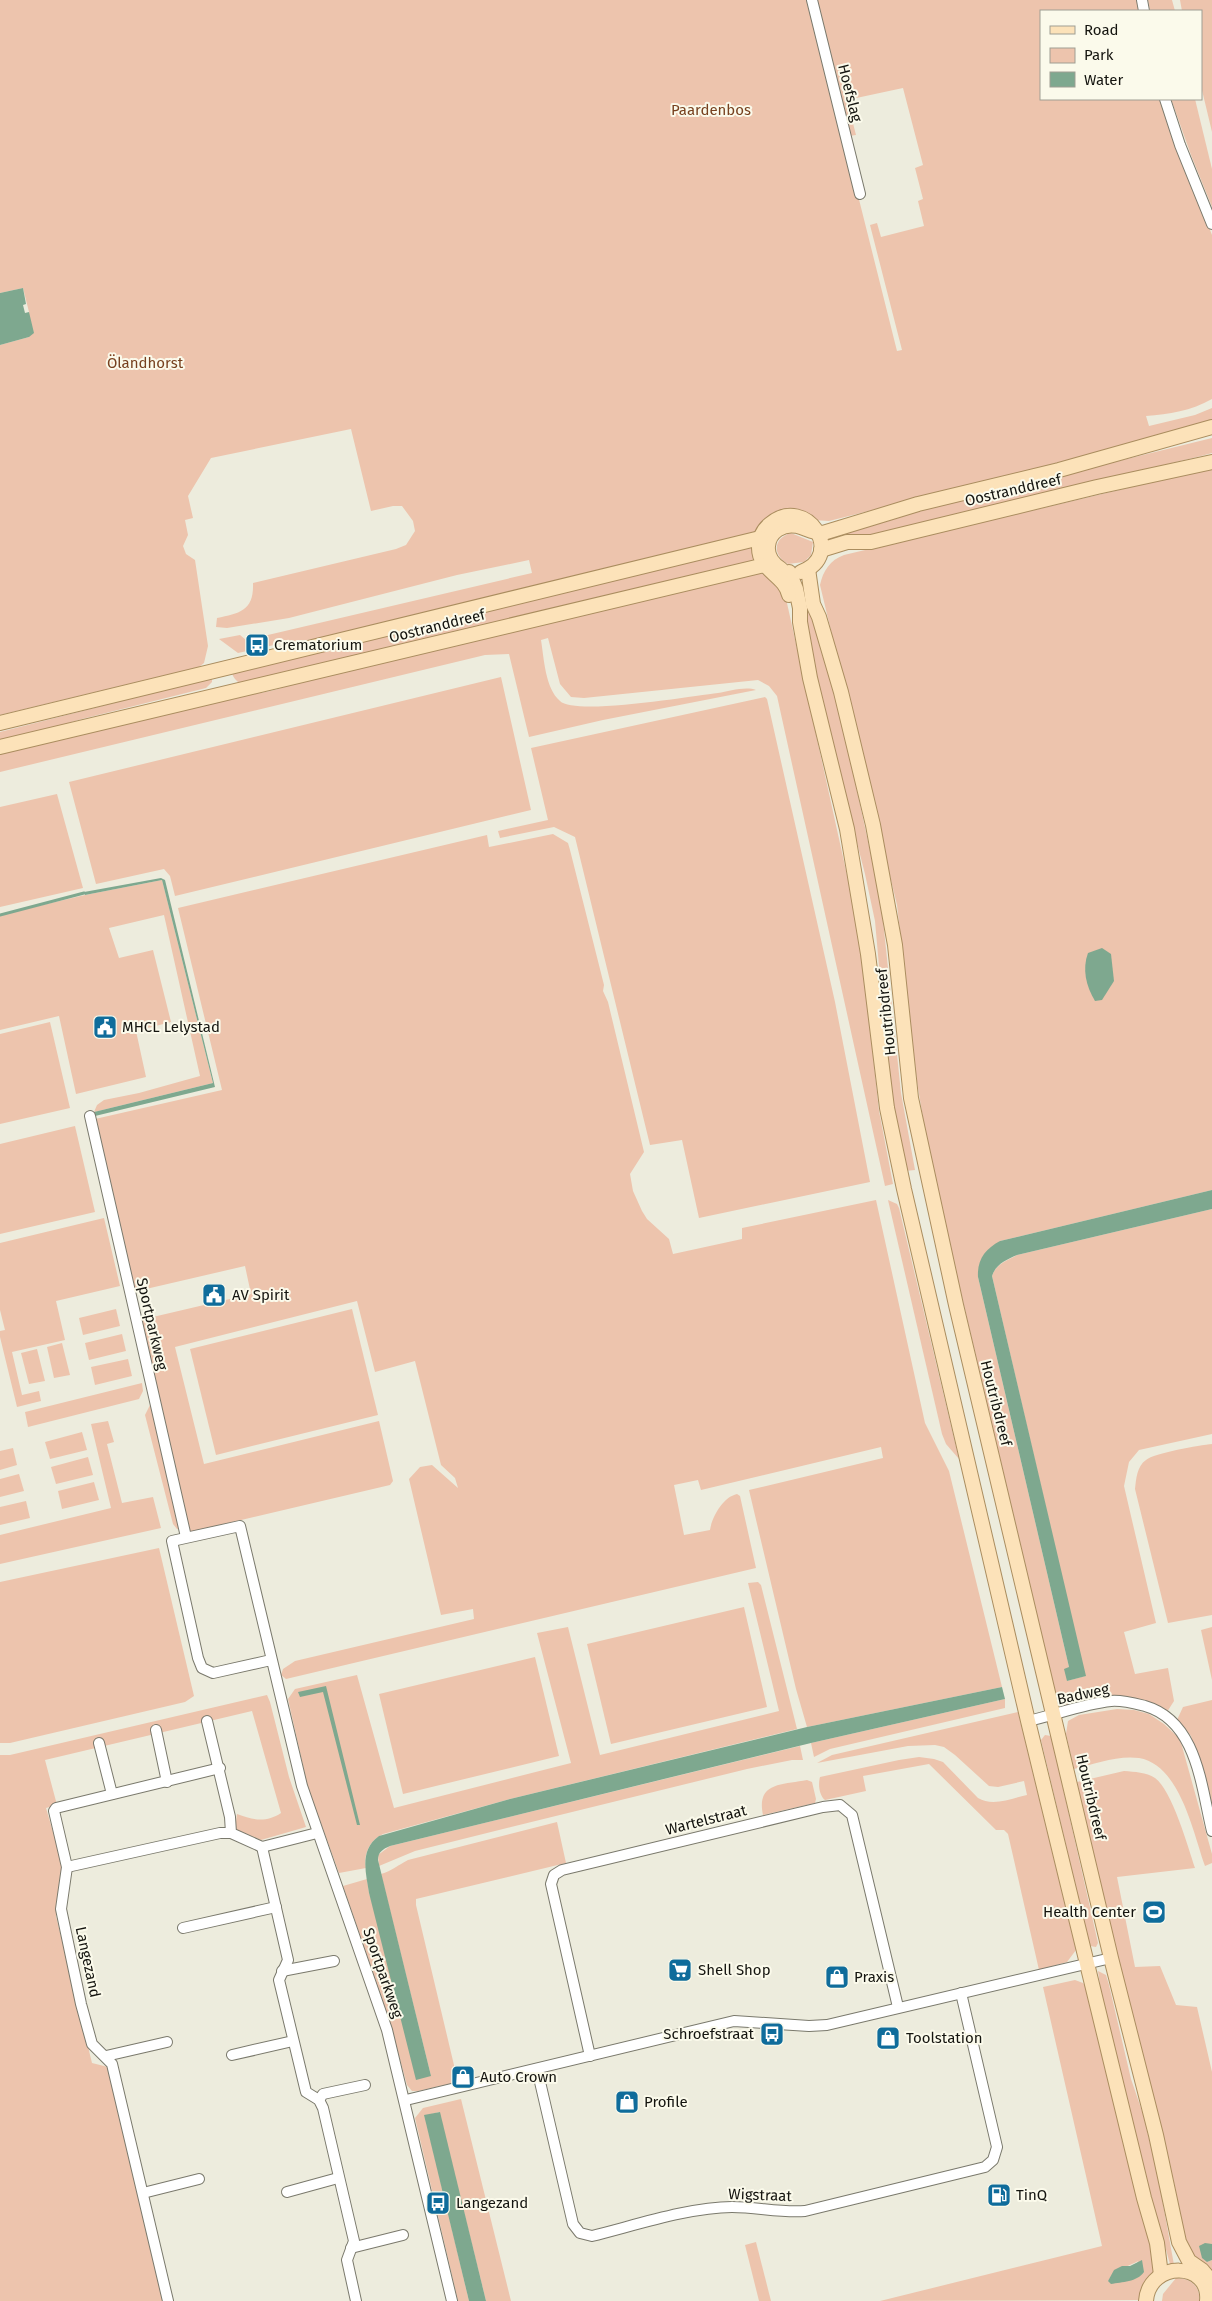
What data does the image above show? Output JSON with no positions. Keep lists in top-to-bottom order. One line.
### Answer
{"streets":{"main road":["Oostranddreef","Houtribdreef"],"street":["Hoefslag","Sportparkweg","Badweg","Wartelstraat","Langezand","Wigstraat"]},"crossings":[["Oostranddreef","Houtribdreef"],["Houtribdreef","Badweg"]],"parks":["Paardenbos","Ölandhorst"],"places":{"bus stop":["Crematorium","Schroefstraat","Langezand"],"public building":["MHCL Lelystad","AV Spirit"],"sports":["Health Center"],"supermarket":["Shell Shop"],"shop":["Praxis","Toolstation","Auto Crown","Profile"],"fuel station":["TinQ"]},"legend":["Road","Park","Water"]}
